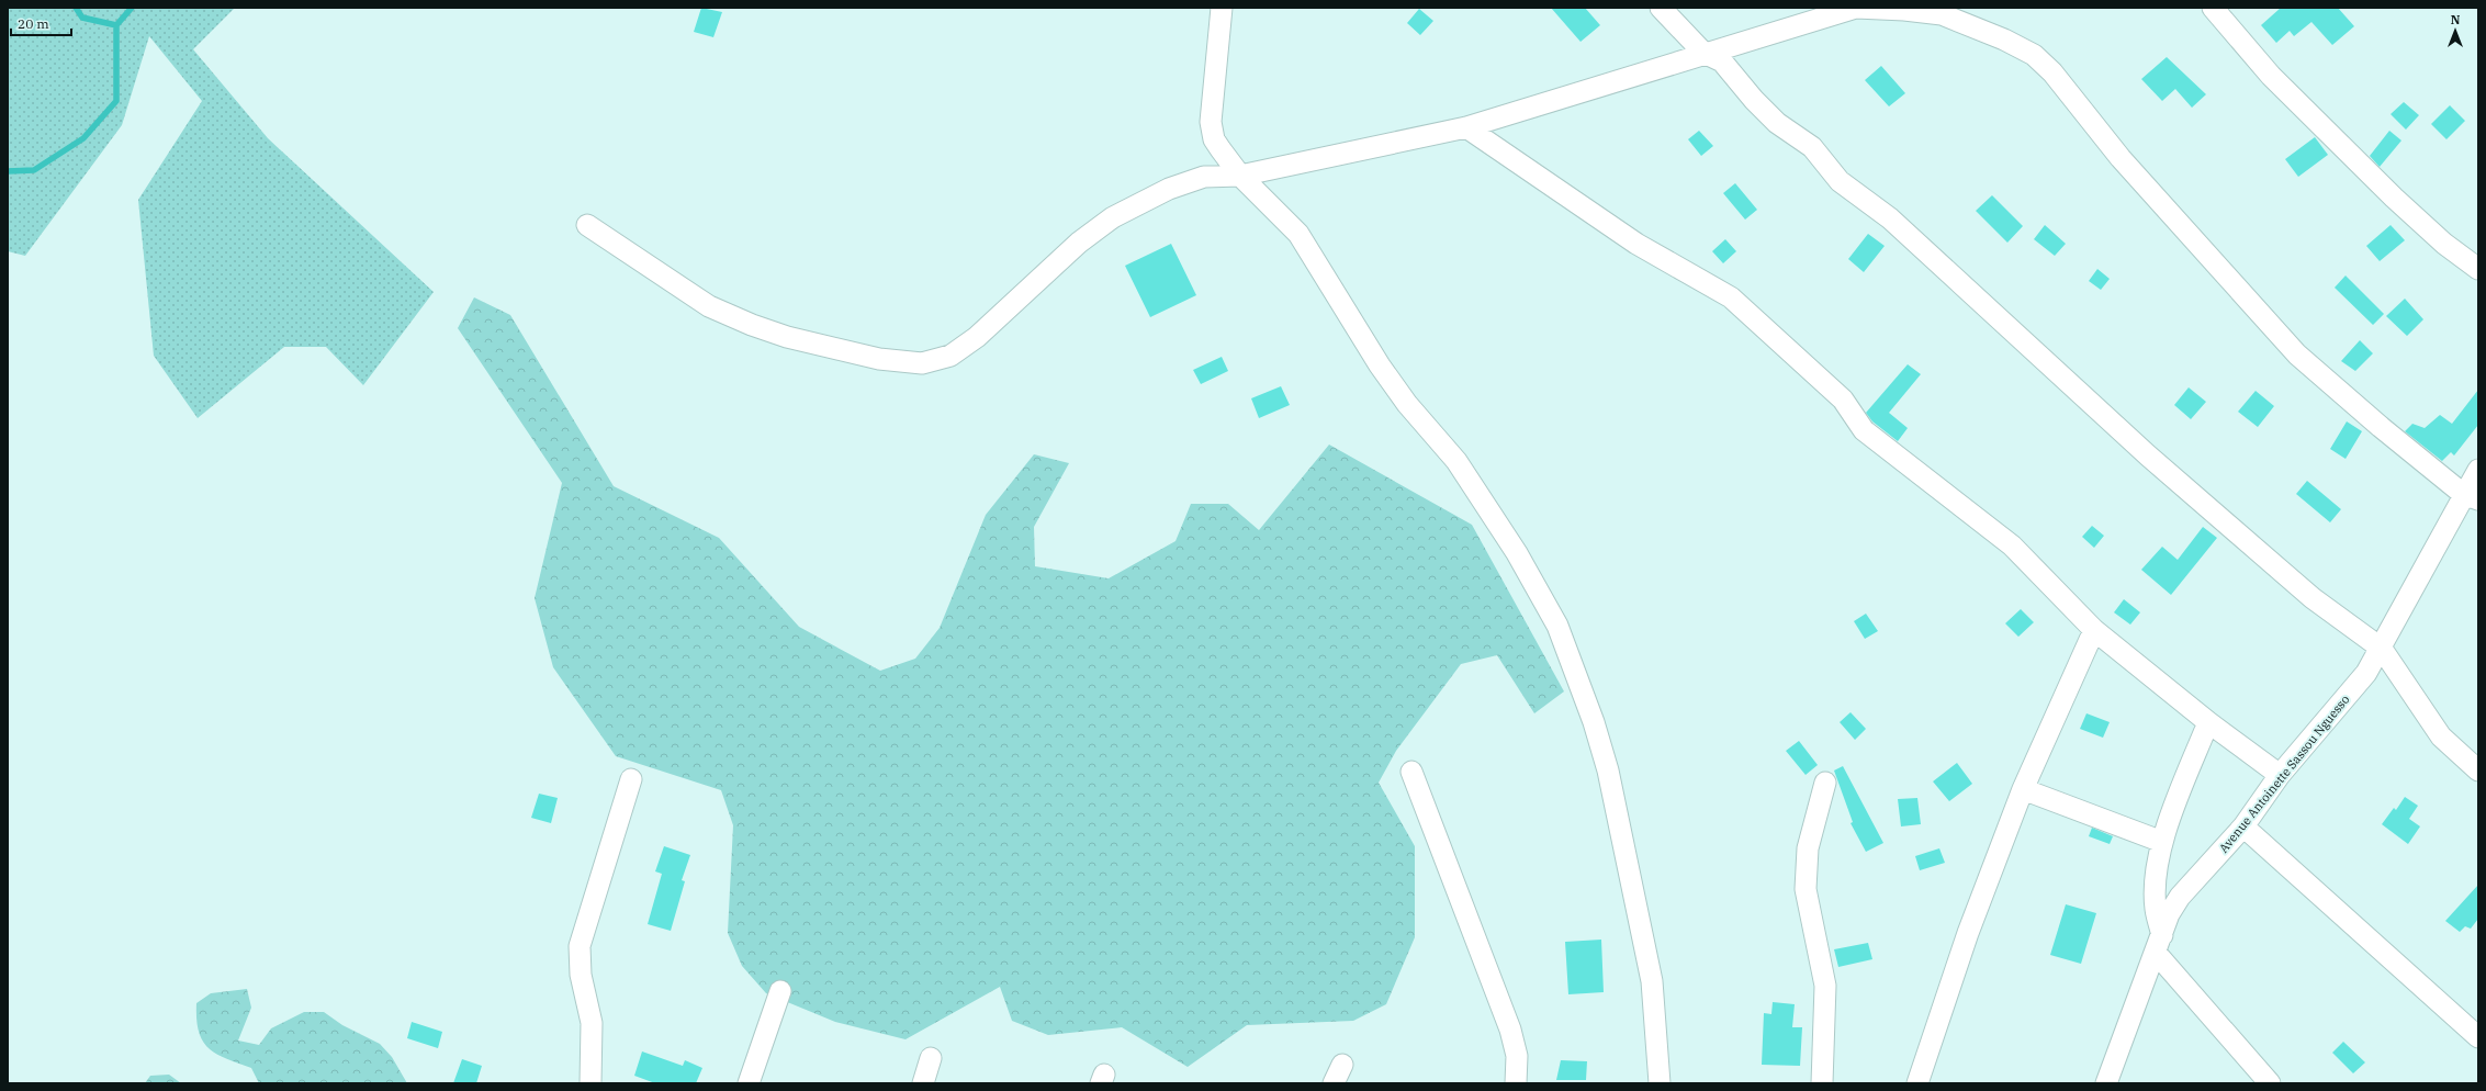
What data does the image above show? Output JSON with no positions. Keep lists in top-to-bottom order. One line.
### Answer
{"streets":{"street":["Avenue Antoinette Sassou Nguesso"]},"scale_bar":"20 m","north":"top"}
